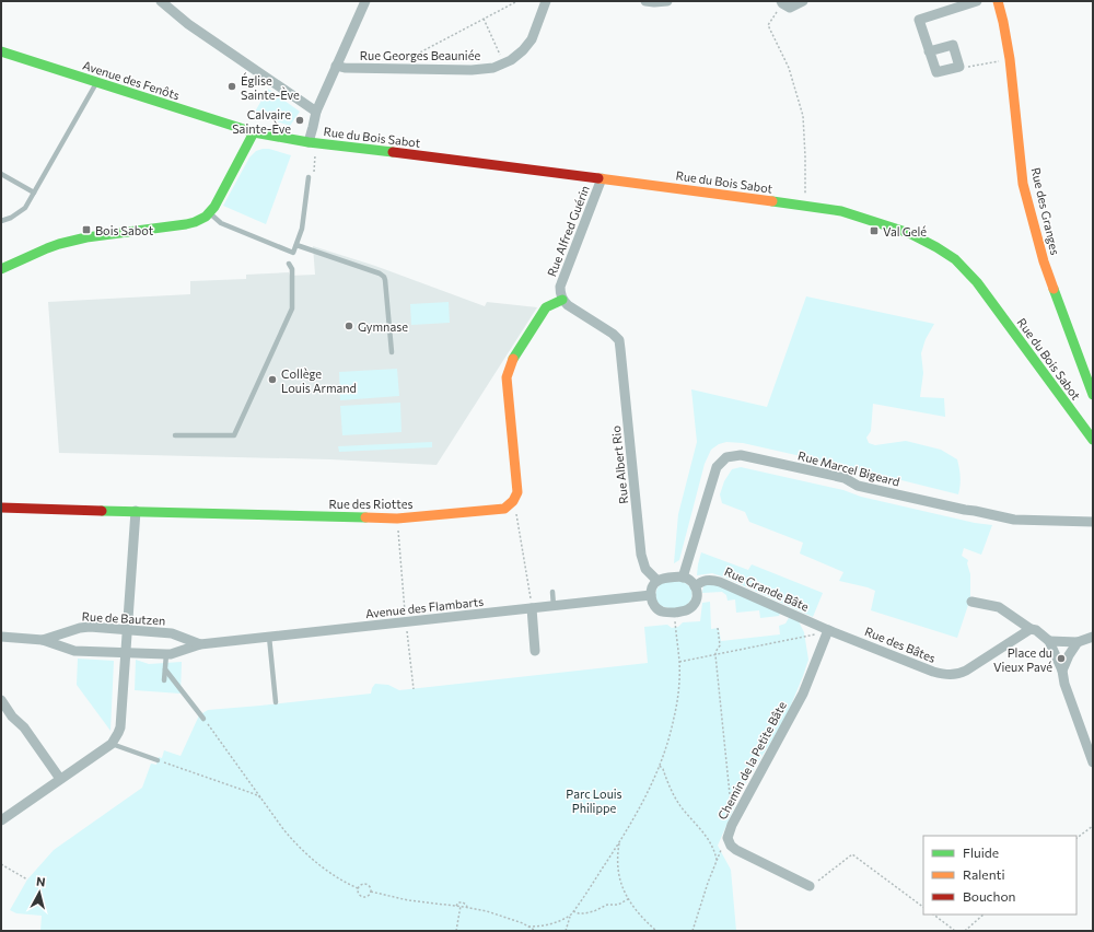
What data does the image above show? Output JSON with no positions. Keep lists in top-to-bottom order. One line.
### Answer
{"streets":{"street":["Rue Georges Beauniée","Avenue des Fenôts","Rue du Bois Sabot","Rue des Granges","Rue Alfred Guérin","Rue Albert Rio","Rue Marcel Bigeard","Rue des Riottes","Rue Grande Bâte","Avenue des Flambarts","Rue de Bautzen","Rue des Bâtes","Chemin de la Petite Bâte"]},"crossings":[["Avenue des Fenôts","Rue du Bois Sabot"],["Rue du Bois Sabot","Rue Alfred Guérin"],["Rue Alfred Guérin","Rue Albert Rio"],["Rue Albert Rio","Rue Marcel Bigeard"],["Rue Albert Rio","Rue Grande Bâte"],["Rue Albert Rio","Avenue des Flambarts"],["Rue Marcel Bigeard","Rue Grande Bâte"],["Rue Marcel Bigeard","Avenue des Flambarts"],["Rue Grande Bâte","Avenue des Flambarts"],["Rue Grande Bâte","Rue des Bâtes"],["Rue Grande Bâte","Chemin de la Petite Bâte"],["Avenue des Flambarts","Rue de Bautzen"],["Rue des Bâtes","Chemin de la Petite Bâte"]],"parks":["Parc Louis Philippe"],"places":{"other":["Église Sainte-Ève","Calvaire Sainte-Ève","Gymnase","Collège Louis Armand","Place du Vieux Pavé"],"transit":["Bois Sabot","Val Gelé"]},"legend":["Fluide","Ralenti","Bouchon"],"north":"top"}
